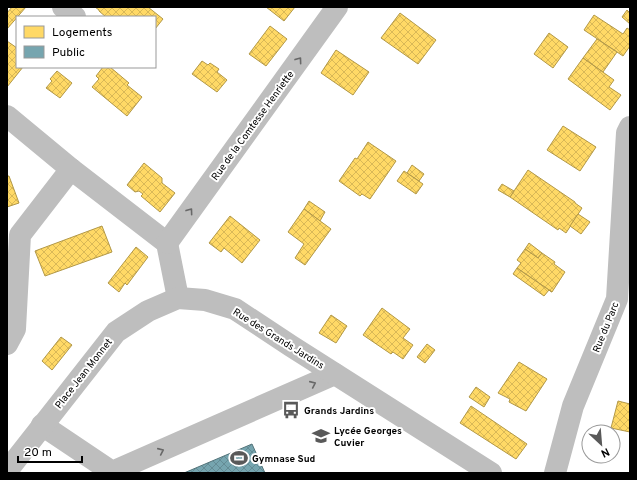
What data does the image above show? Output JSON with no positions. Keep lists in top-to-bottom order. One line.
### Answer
{"streets":{"street":["Rue de la Comtesse Henriette","Rue du Parc","Rue des Grands Jardins","Place Jean Monnet"]},"crossings":[["Rue des Grands Jardins","Place Jean Monnet"]],"one_way":["Rue de la Comtesse Henriette"],"places":{"bus stop":["Grands Jardins"],"school or university":["Lycée Georges Cuvier"],"sports":["Gymnase Sud"]},"legend":["Logements","Public"],"scale_bar":"20 m","north":"bottom right"}
